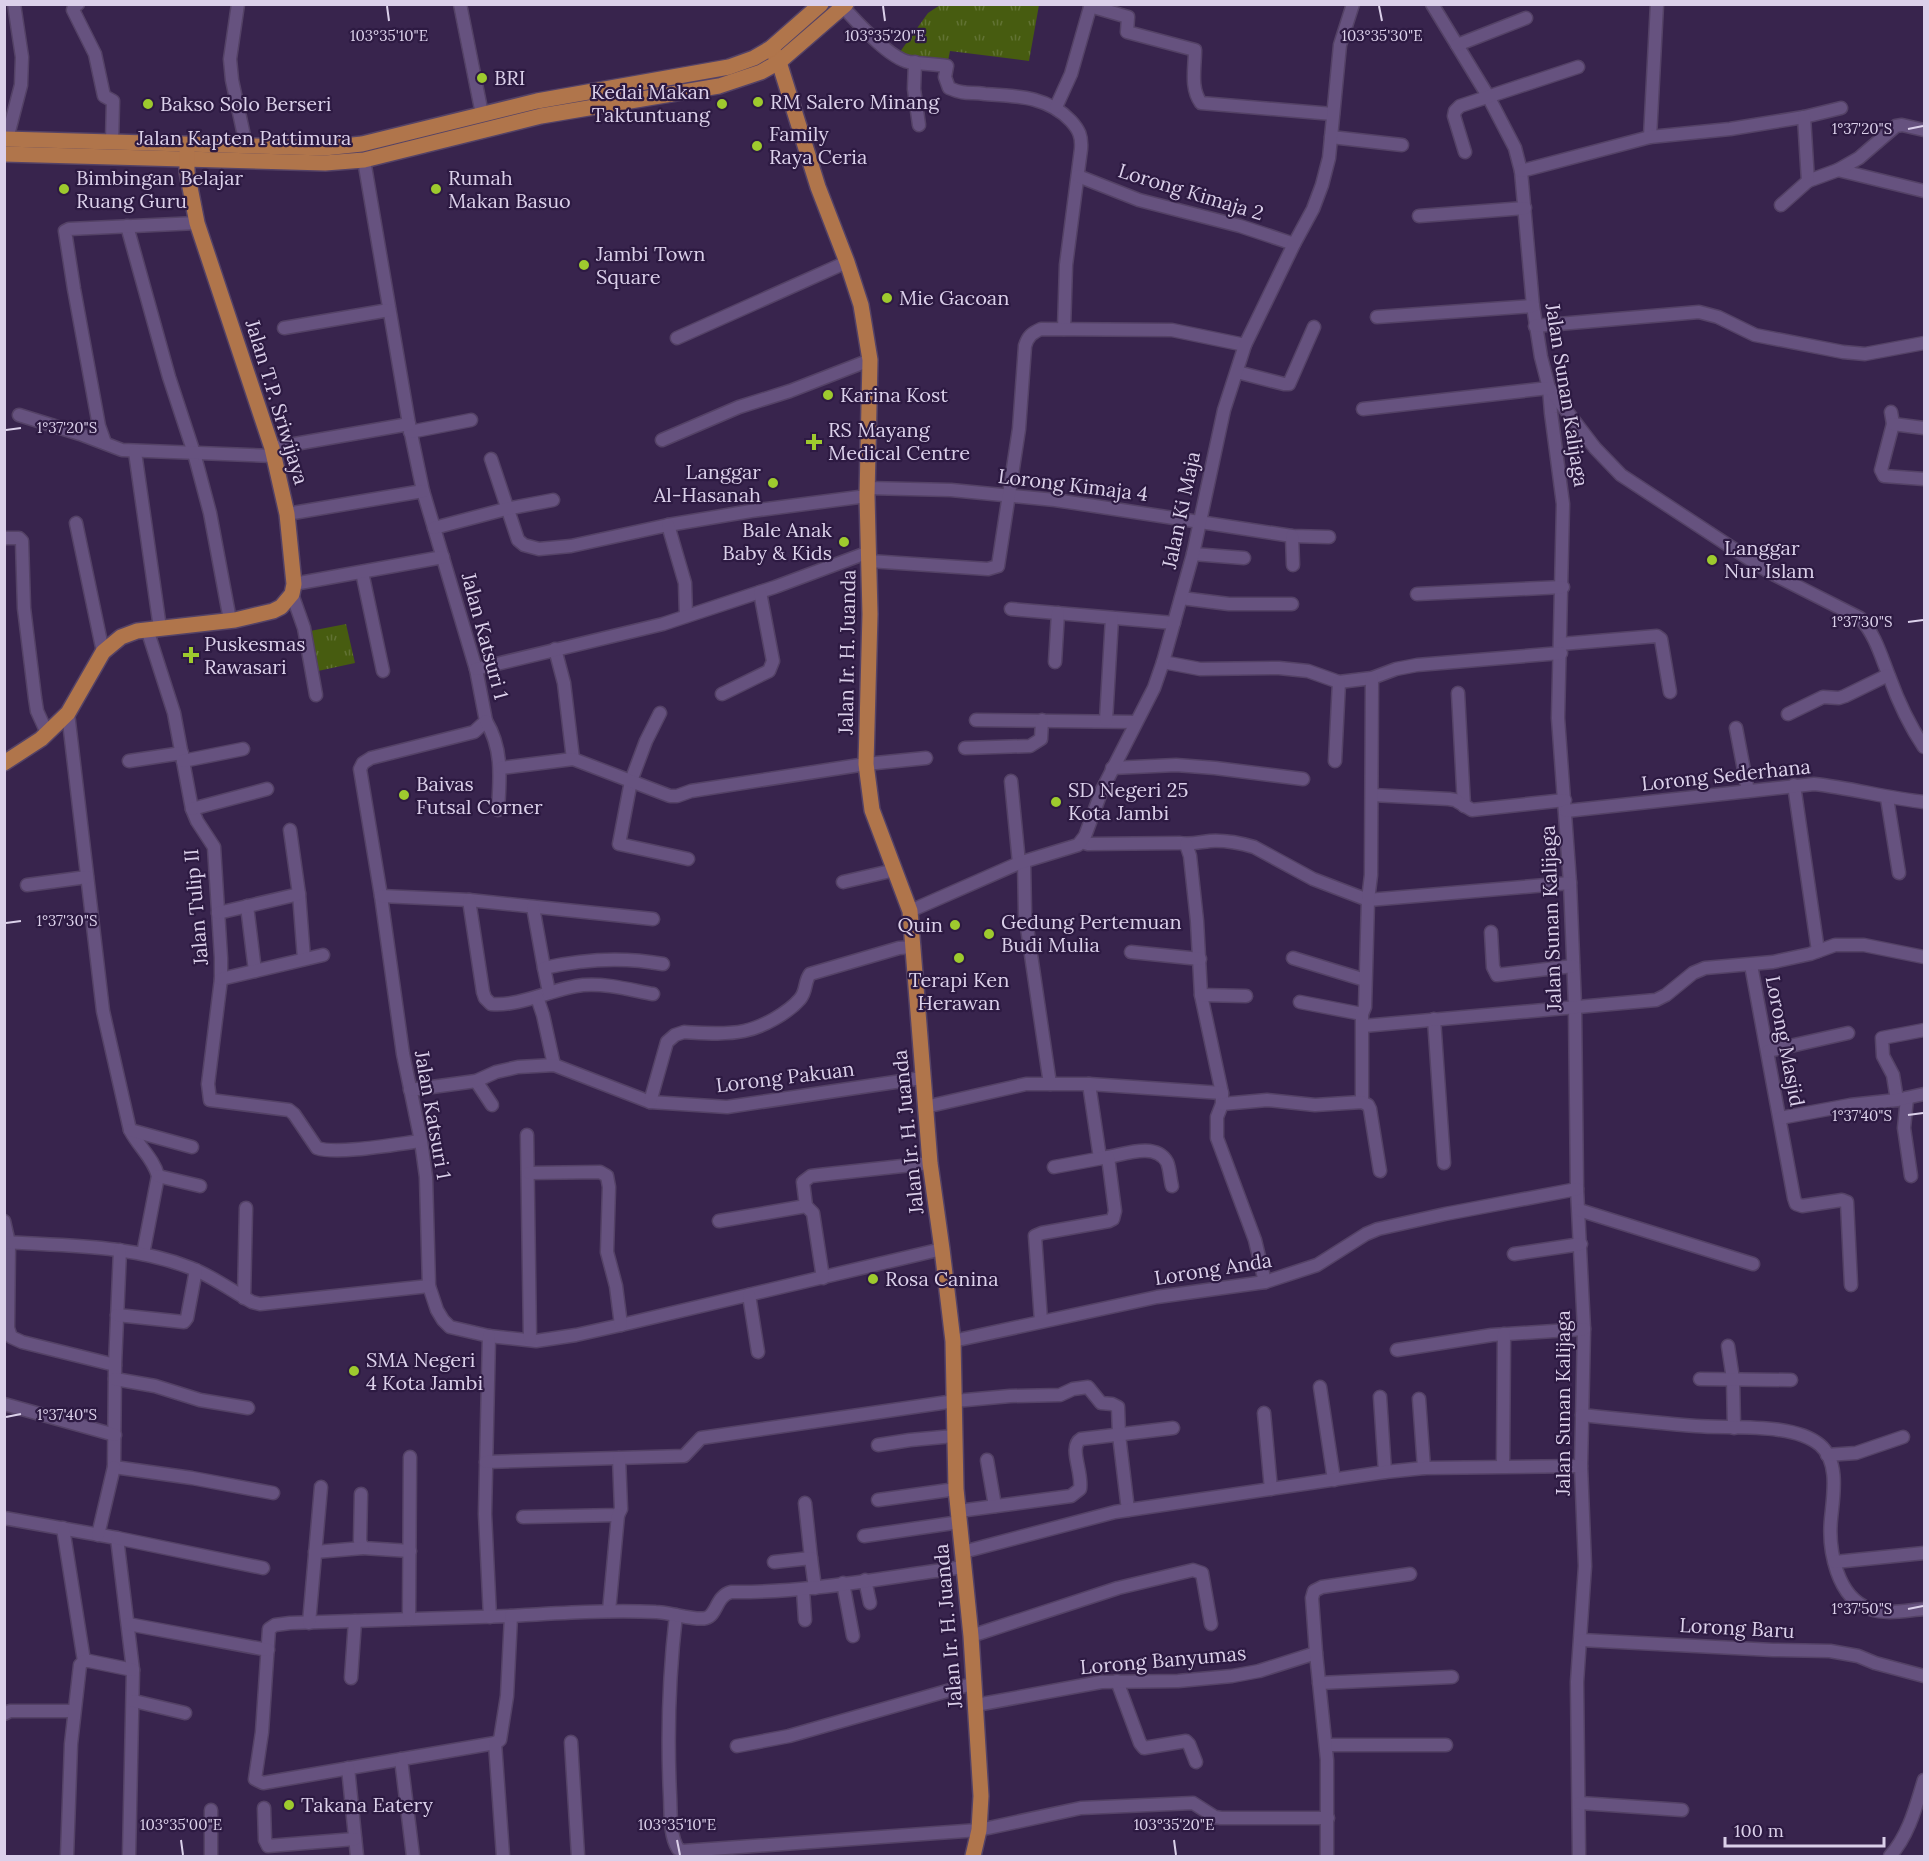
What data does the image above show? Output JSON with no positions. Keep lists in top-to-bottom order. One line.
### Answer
{"streets":{"main road":["Jalan Kapten Pattimura","Jalan T.P. Sriwijaya","Jalan Ir. H. Juanda"],"street":["Lorong Kimaja 2","Jalan Sunan Kalijaga","Lorong Kimaja 4","Jalan Ki Maja","Jalan Katsuri 1","Lorong Sederhana","Jalan Tulip II","Lorong Masjid","Lorong Pakuan","Lorong Anda","Lorong Baru","Lorong Banyumas"]},"crossings":[["Jalan Kapten Pattimura","Jalan T.P. Sriwijaya"],["Jalan Kapten Pattimura","Jalan Katsuri 1"],["Jalan Kapten Pattimura","Jalan Ir. H. Juanda"],["Lorong Kimaja 2","Jalan Ki Maja"],["Jalan Sunan Kalijaga","Lorong Sederhana"],["Jalan Sunan Kalijaga","Lorong Anda"],["Jalan Sunan Kalijaga","Lorong Baru"],["Lorong Kimaja 4","Jalan Ki Maja"],["Lorong Kimaja 4","Jalan Ir. H. Juanda"],["Jalan Katsuri 1","Jalan Tulip II"],["Jalan Katsuri 1","Lorong Pakuan"],["Jalan Ir. H. Juanda","Lorong Pakuan"],["Jalan Ir. H. Juanda","Lorong Anda"],["Jalan Ir. H. Juanda","Lorong Banyumas"]],"places":{"other":["BRI","RM Salero Minang","Bakso Solo Berseri","Kedai Makan Taktuntuang","Family Raya Ceria","Bimbingan Belajar Ruang Guru","Rumah Makan Basuo","Jambi Town Square","Mie Gacoan","Karina Kost","Langgar Al-Hasanah","Bale Anak Baby & Kids","Langgar Nur Islam","Baivas Futsal Corner","SD Negeri 25 Kota Jambi","Quin","Gedung Pertemuan Budi Mulia","Terapi Ken Herawan","Rosa Canina","SMA Negeri 4 Kota Jambi","Takana Eatery"],"health":["RS Mayang Medical Centre","Puskesmas Rawasari"]},"scale_bar":"100 m","coordinates":["103°35'10\"E","103°35'20\"E","103°35'30\"E","1°37'20\"S","1°37'30\"S","1°37'40\"S","1°37'50\"S","103°35'00\"E"]}
